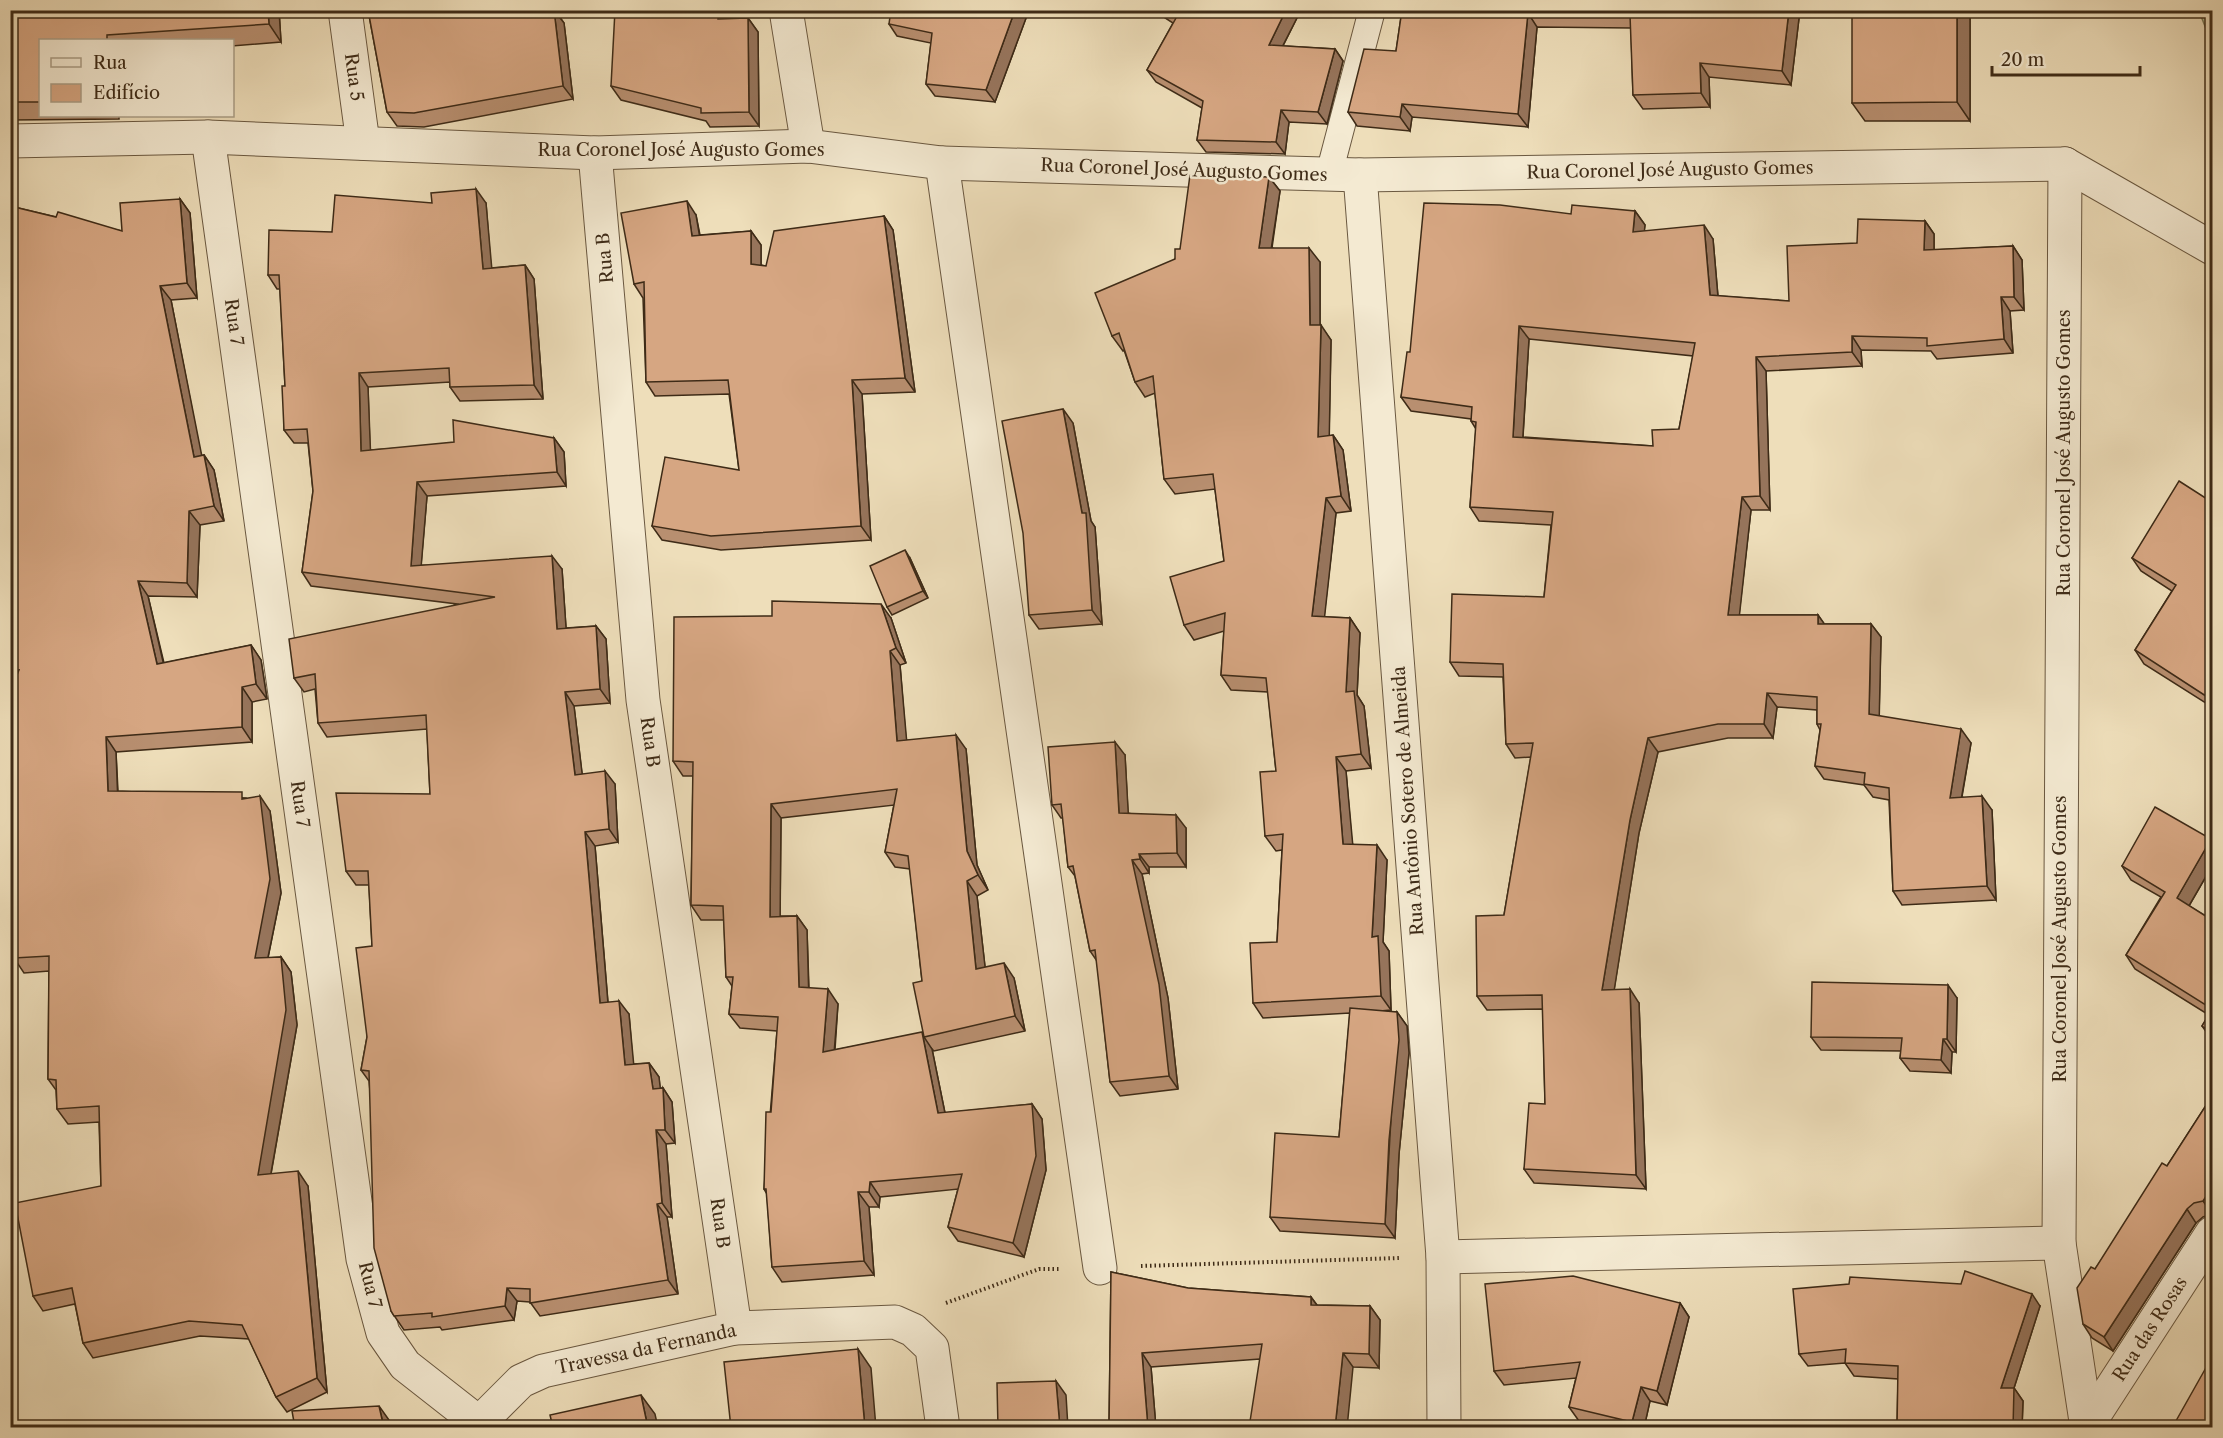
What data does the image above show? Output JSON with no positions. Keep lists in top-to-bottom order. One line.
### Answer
{"streets":{"street":["Rua 5","Rua Coronel José Augusto Gomes","Rua B","Rua 7","Rua Antônio Sotero de Almeida","Rua das Rosas","Travessa da Fernanda"]},"crossings":[["Rua 5","Rua Coronel José Augusto Gomes"],["Rua Coronel José Augusto Gomes","Rua B"],["Rua Coronel José Augusto Gomes","Rua 7"],["Rua Coronel José Augusto Gomes","Rua Antônio Sotero de Almeida"],["Rua Coronel José Augusto Gomes","Rua das Rosas"],["Rua B","Travessa da Fernanda"],["Rua 7","Travessa da Fernanda"]],"legend":["Rua","Edifício"],"scale_bar":"20 m"}
